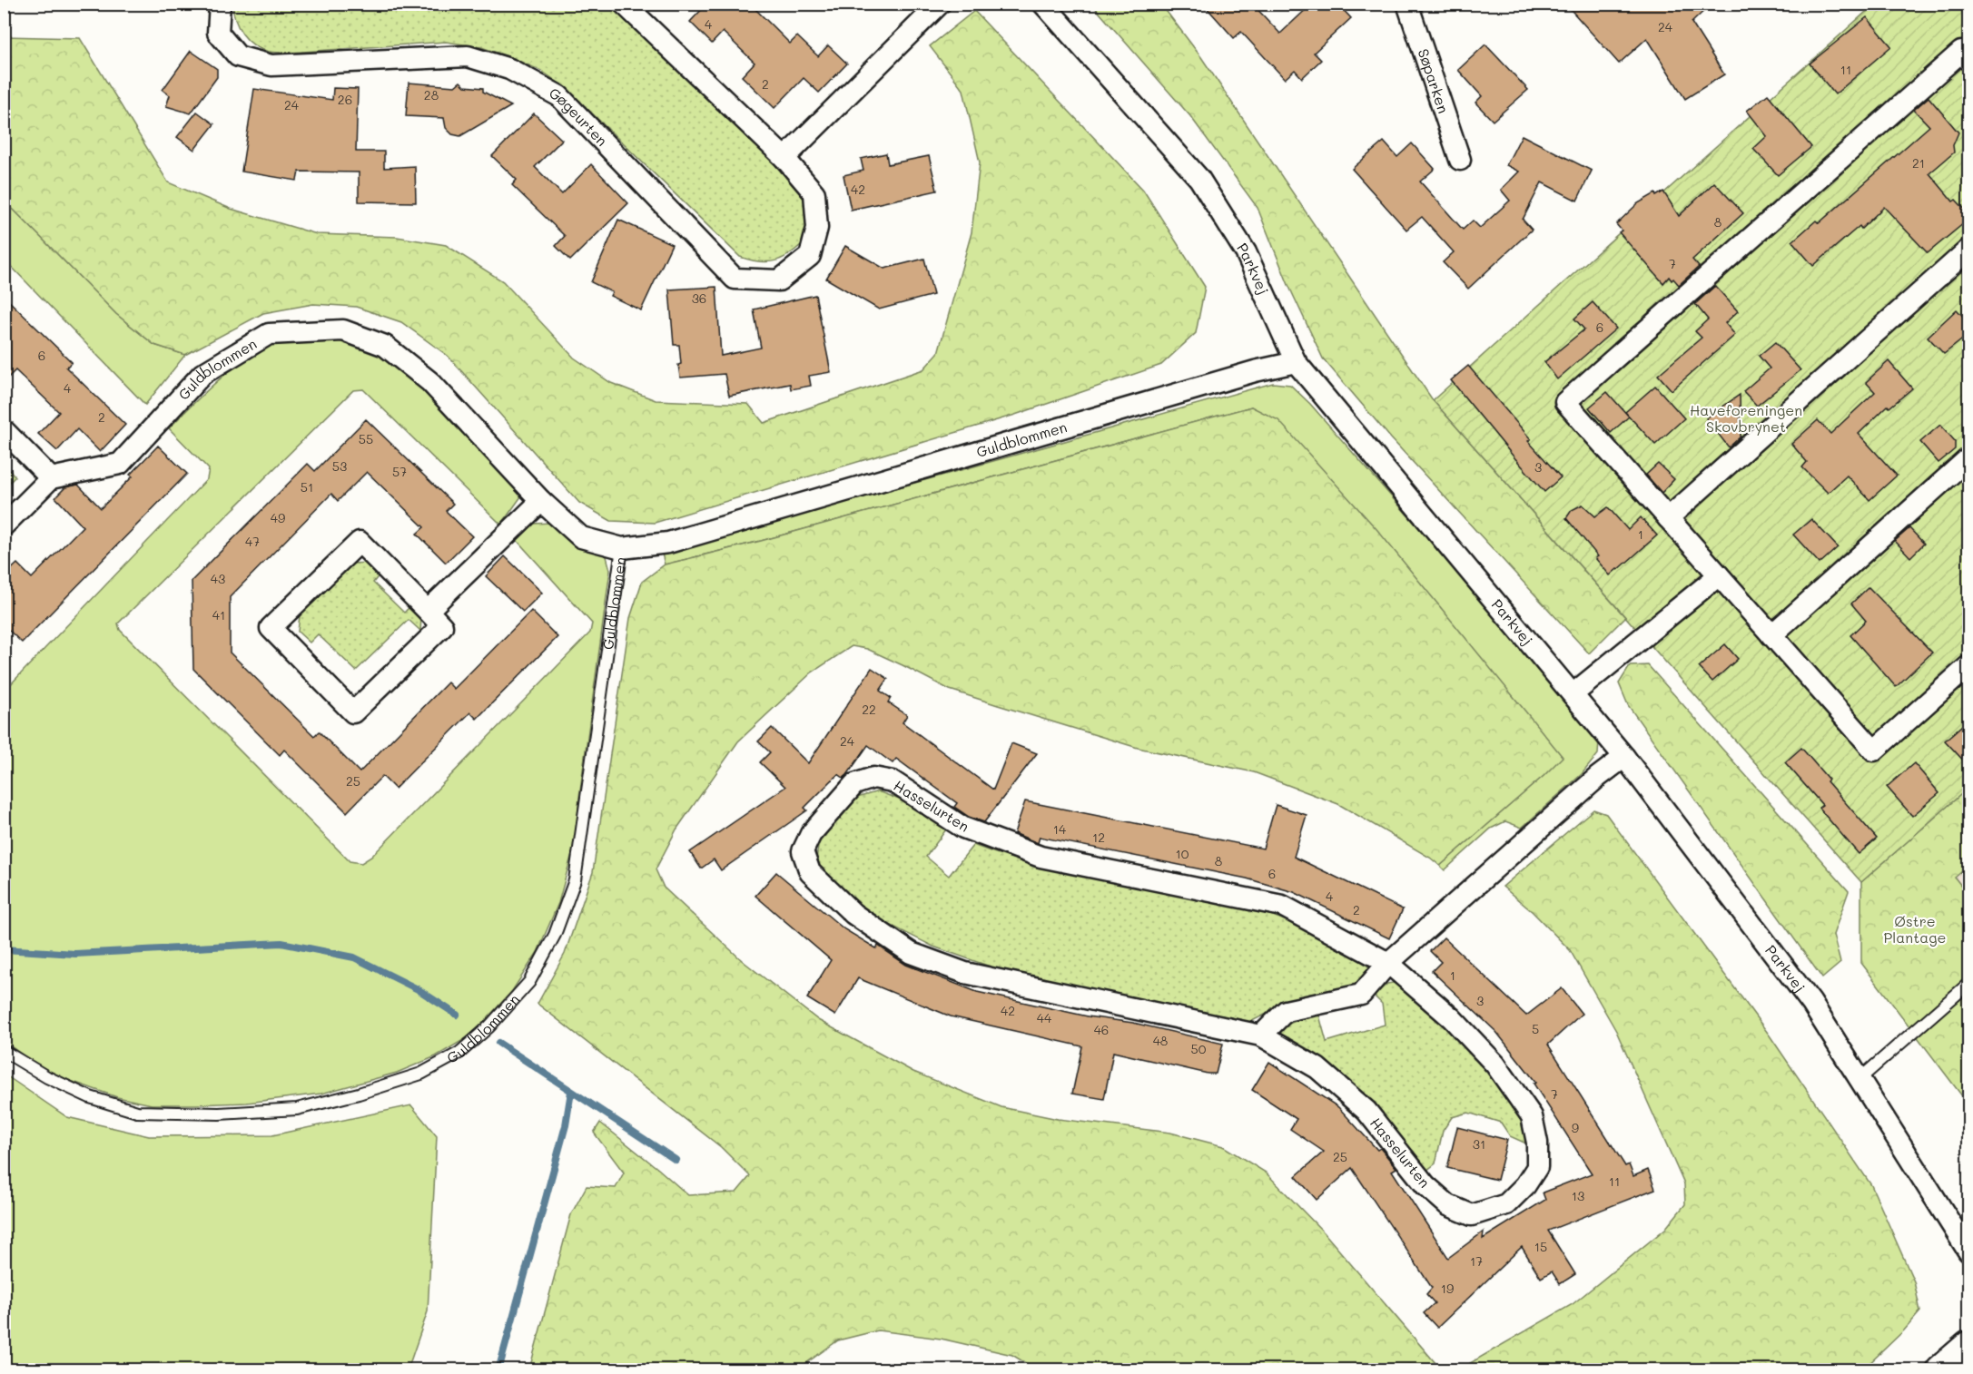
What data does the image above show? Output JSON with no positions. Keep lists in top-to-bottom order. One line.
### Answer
{"streets":{"street":["Søparken","Gøgeurten","Parkvej","Guldblommen","Hasselurten"]},"crossings":[["Parkvej","Guldblommen"]],"parks":["Haveforeningen Skovbrynet","Østre Plantage"],"house_numbers":["4","24","11","2","28","26","24","21","42","8","7","36","6","6","4","2","55","53","3","57","51","49","1","47","43","41","22","24","25","14","12","10","8","6","4","2","1","3","42","44","5","46","48","50","7","9","31","25","11","13","15","17","19"]}
